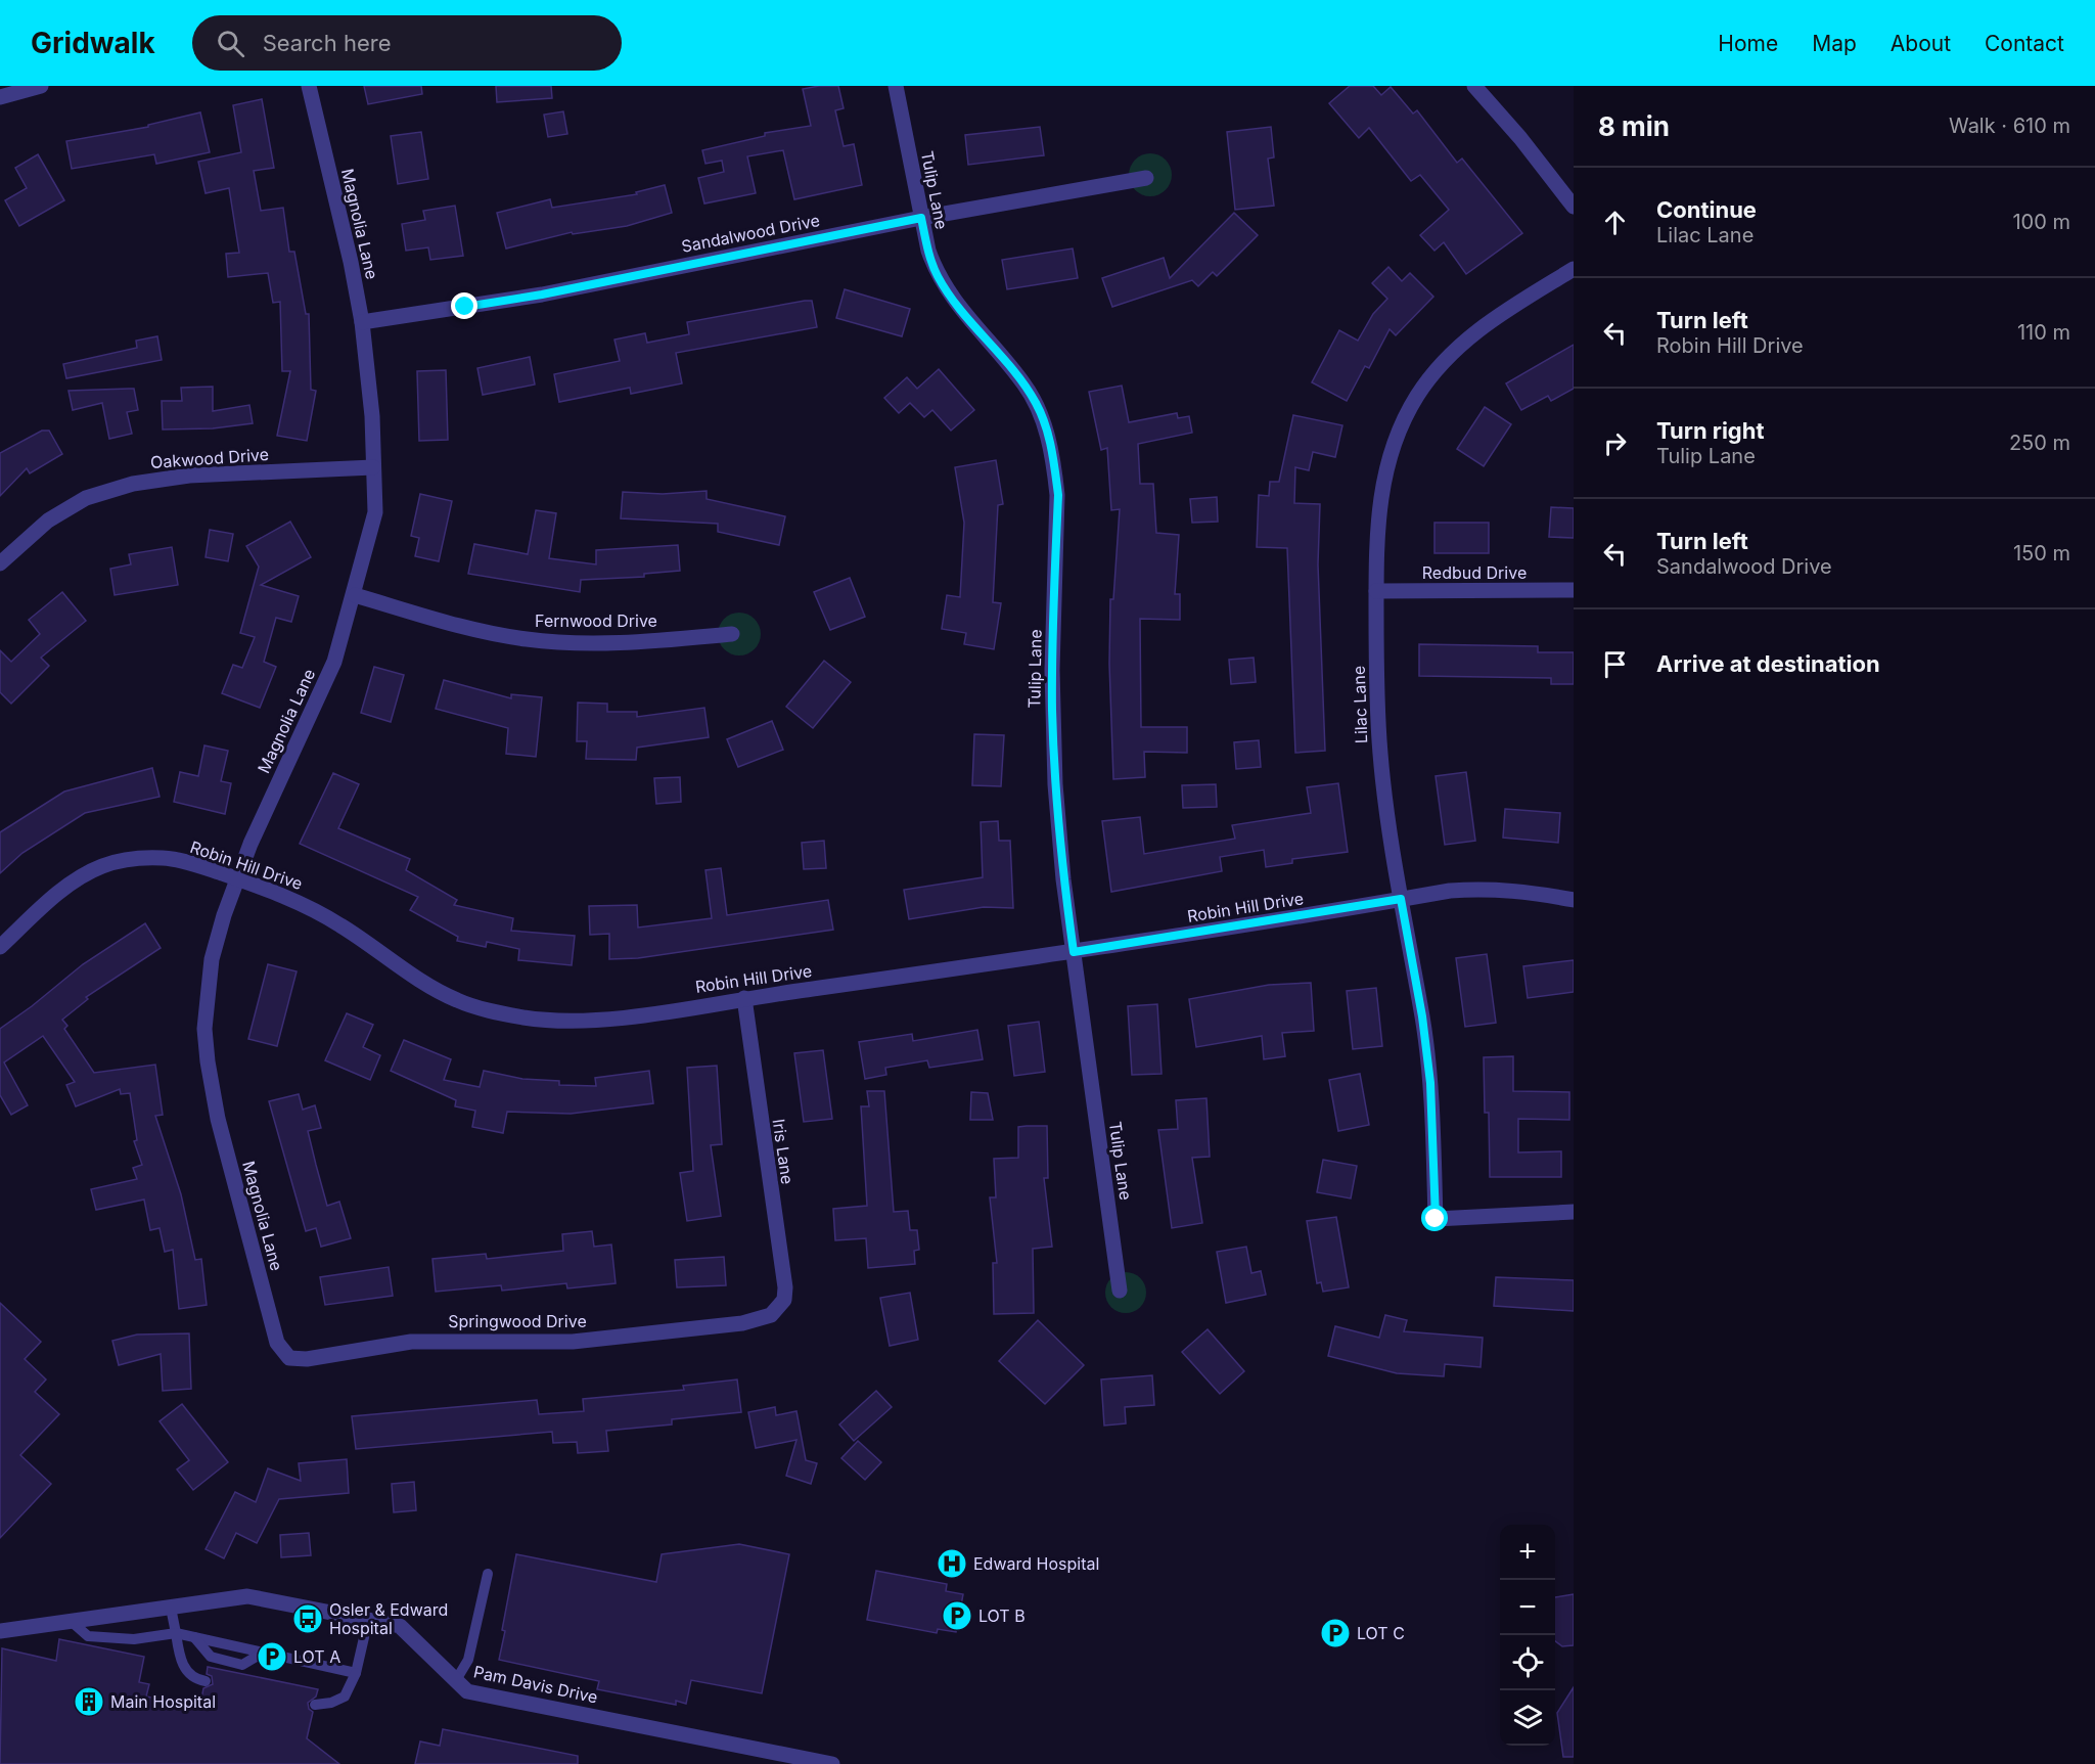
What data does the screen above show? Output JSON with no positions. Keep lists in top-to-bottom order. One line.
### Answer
{"streets":{"street":["Tulip Lane","Magnolia Lane","Sandalwood Drive","Oakwood Drive","Redbud Drive","Fernwood Drive","Lilac Lane","Robin Hill Drive","Iris Lane","Springwood Drive","Pam Davis Drive"]},"crossings":[["Tulip Lane","Sandalwood Drive"],["Tulip Lane","Robin Hill Drive"],["Magnolia Lane","Sandalwood Drive"],["Magnolia Lane","Oakwood Drive"],["Magnolia Lane","Fernwood Drive"],["Magnolia Lane","Robin Hill Drive"],["Magnolia Lane","Springwood Drive"],["Redbud Drive","Lilac Lane"],["Lilac Lane","Robin Hill Drive"],["Robin Hill Drive","Iris Lane"],["Iris Lane","Springwood Drive"]],"places":{"hospital":["Edward Hospital"],"parking":["LOT B","LOT C","LOT A"],"bus stop":["Osler & Edward Hospital"],"building":["Main Hospital"]},"page":{"header":"Gridwalk","search":"Search here","nav":["Home","Map","About","Contact"],"heading":["8 min","Walk · 610 m"],"list":[["Continue","Lilac Lane","100 m"],["Turn left","Robin Hill Drive","110 m"],["Turn right","Tulip Lane","250 m"],["Turn left","Sandalwood Drive","150 m"],"Arrive at destination"],"map_buttons":["+","−"]}}
